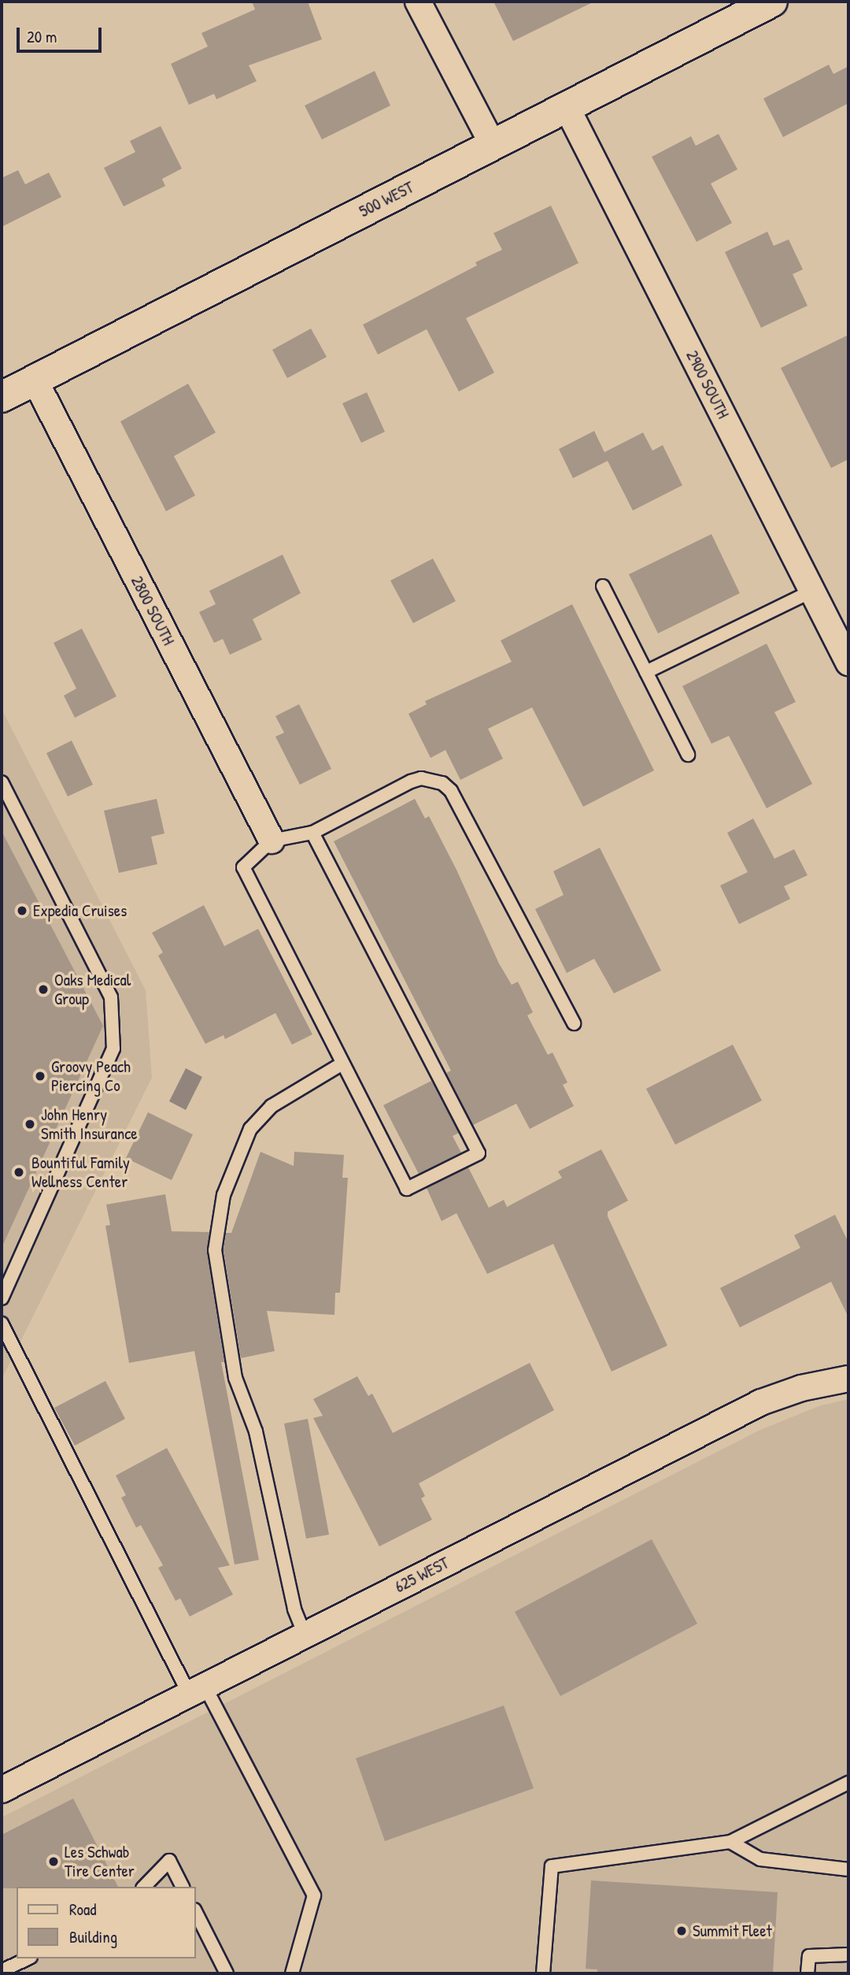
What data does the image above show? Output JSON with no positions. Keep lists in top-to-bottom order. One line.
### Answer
{"streets":{"street":["500 WEST","2900 SOUTH","2800 SOUTH","625 WEST"]},"crossings":[["500 WEST","2900 SOUTH"],["500 WEST","2800 SOUTH"]],"places":["Expedia Cruises","Oaks Medical Group","Groovy Peach Piercing Co","John Henry Smith Insurance","Bountiful Family Wellness Center","Les Schwab Tire Center","Summit Fleet"],"legend":["Road","Building"],"scale_bar":"20 m"}
